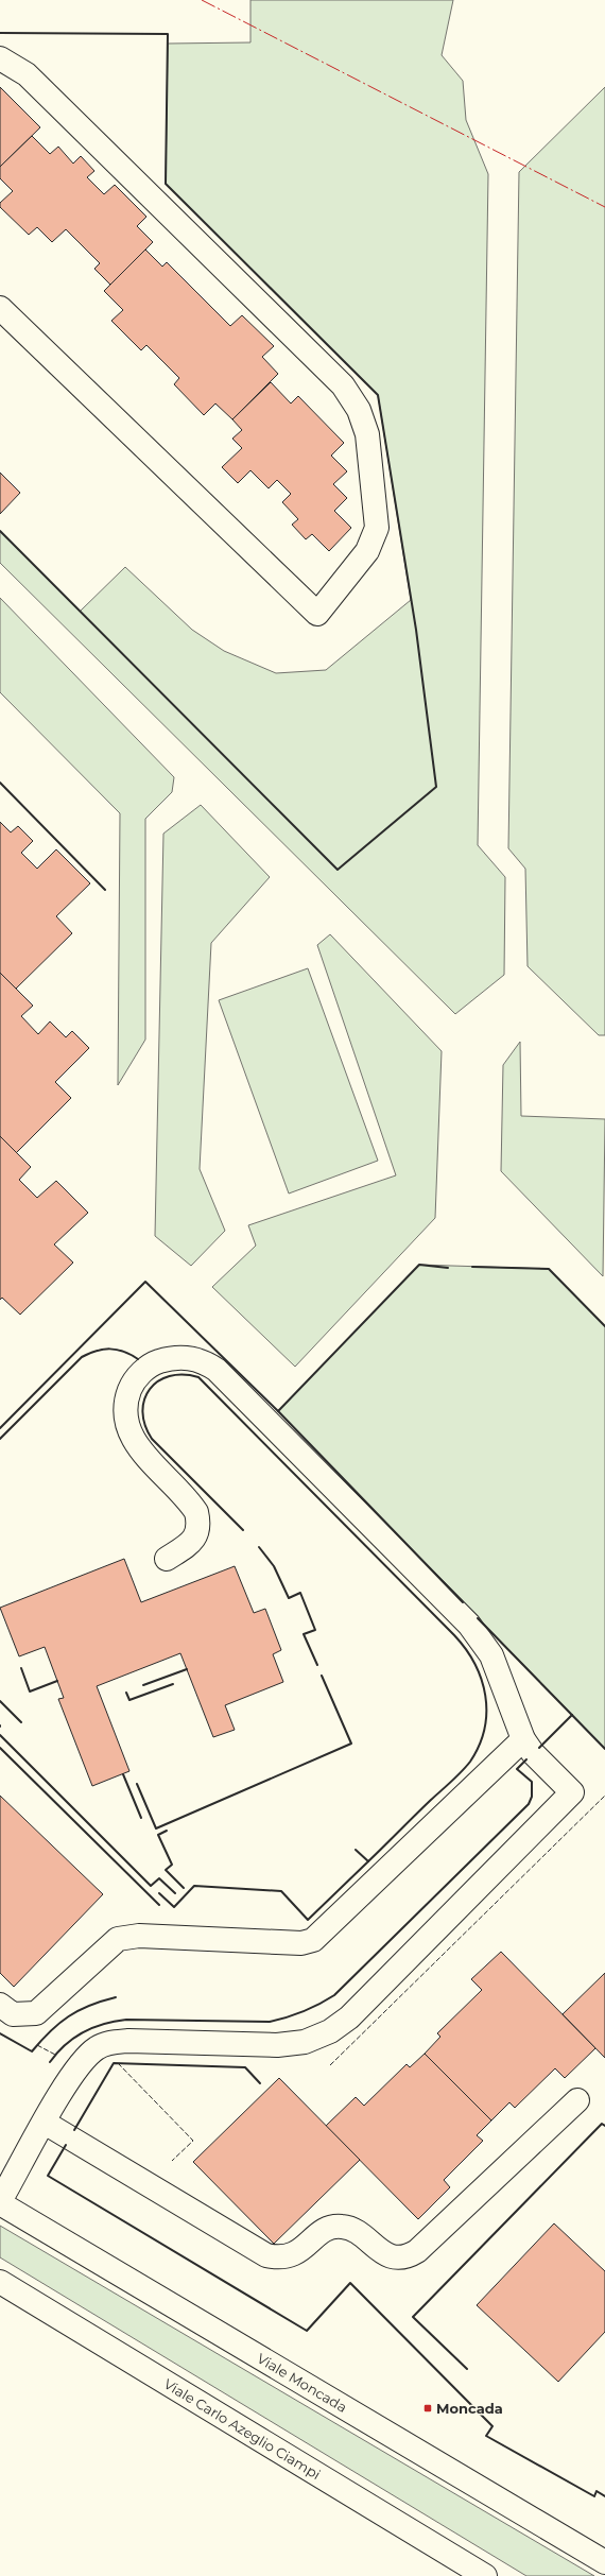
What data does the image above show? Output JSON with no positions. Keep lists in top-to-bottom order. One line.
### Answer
{"streets":{"main road":["Viale Moncada","Viale Carlo Azeglio Ciampi"]},"places":{"transit":["Moncada"]}}
